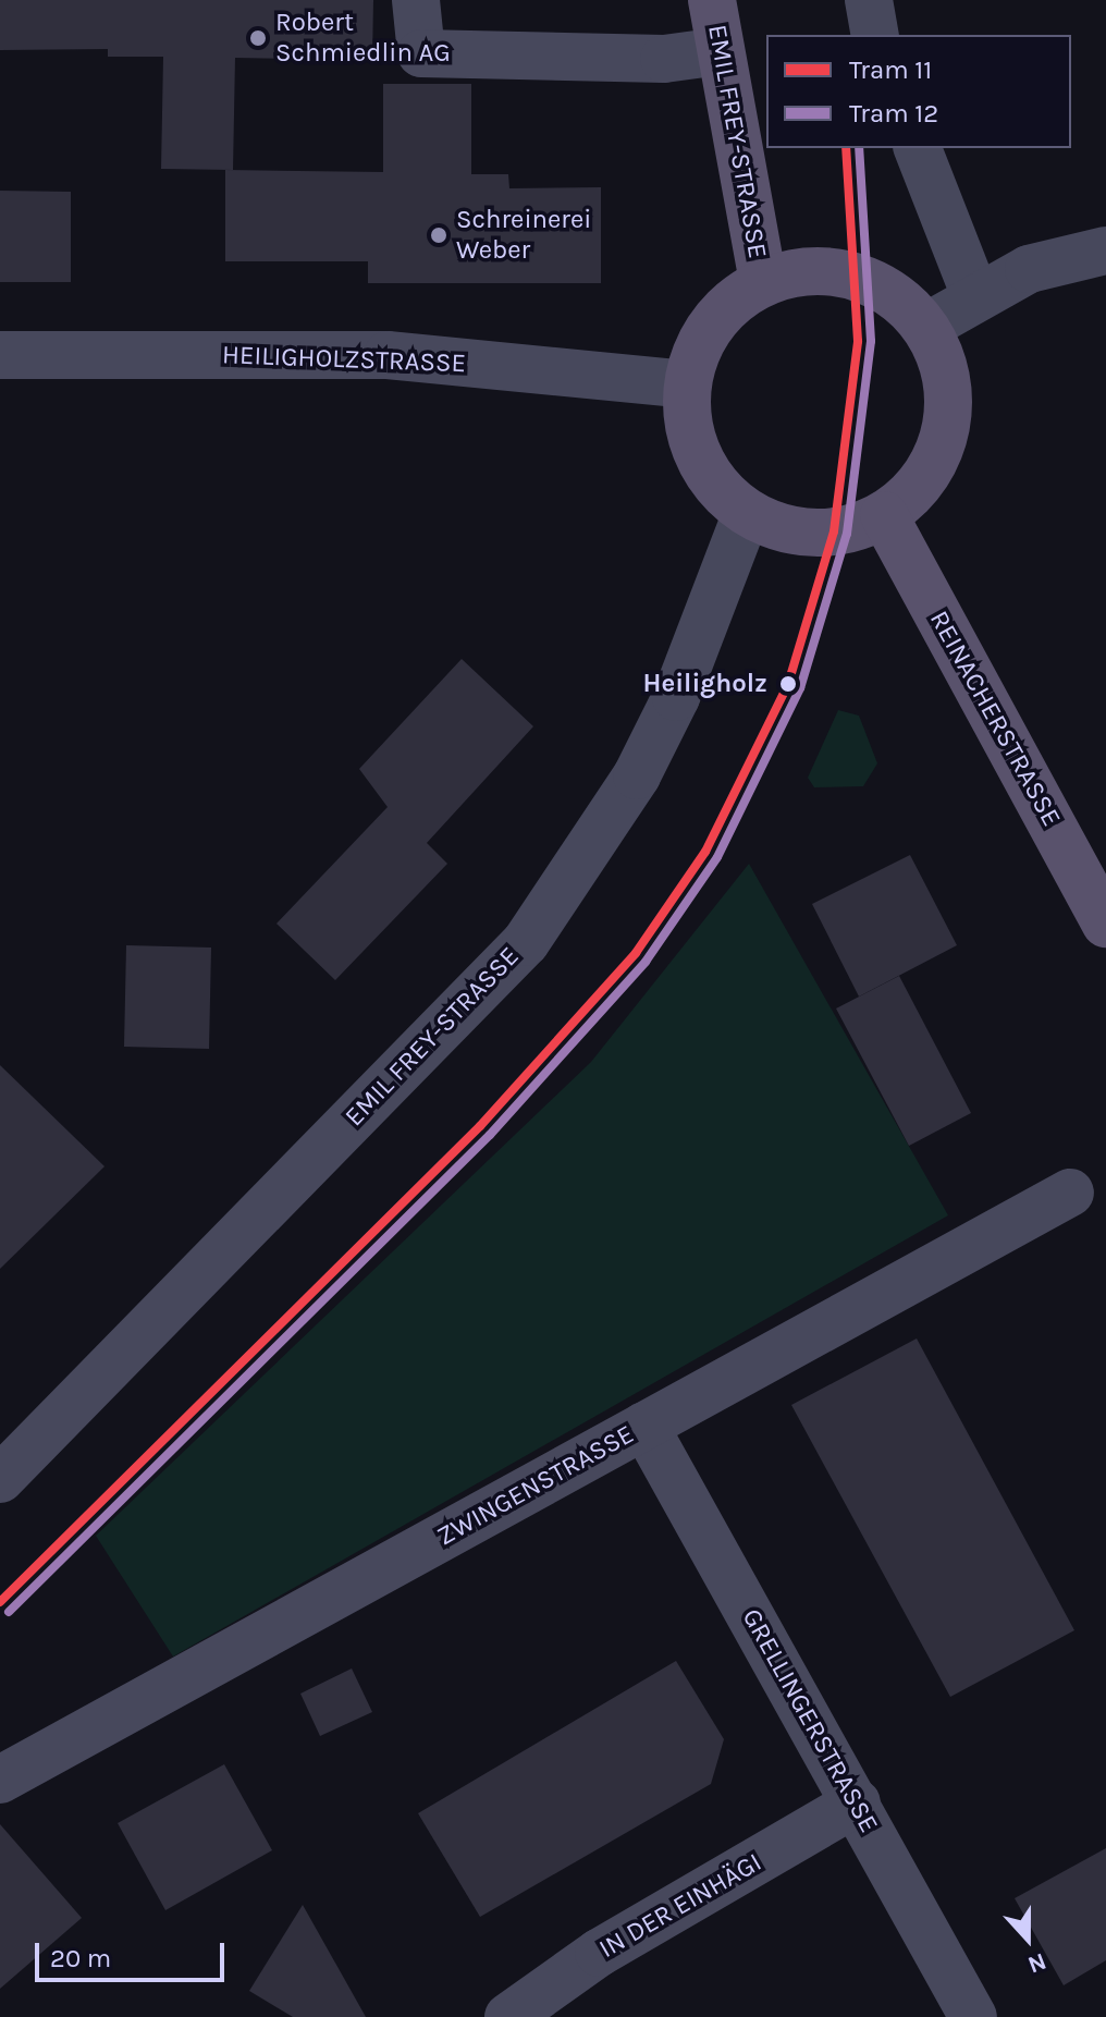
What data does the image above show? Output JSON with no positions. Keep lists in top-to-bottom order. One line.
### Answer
{"streets":{"main road":["EMIL FREY-STRASSE","REINACHERSTRASSE"],"street":["HEILIGHOLZSTRASSE","ZWINGENSTRASSE","GRELLINGERSTRASSE","IN DER EINHÄGI"]},"crossings":[["EMIL FREY-STRASSE","HEILIGHOLZSTRASSE"],["EMIL FREY-STRASSE","REINACHERSTRASSE"],["HEILIGHOLZSTRASSE","REINACHERSTRASSE"],["ZWINGENSTRASSE","GRELLINGERSTRASSE"],["GRELLINGERSTRASSE","IN DER EINHÄGI"]],"places":["Robert Schmiedlin AG","Schreinerei Weber","Heiligholz"],"lines":["tram line 11","tram line 12"],"legend":["Tram 11","Tram 12"],"scale_bar":"20 m","north":"bottom"}
